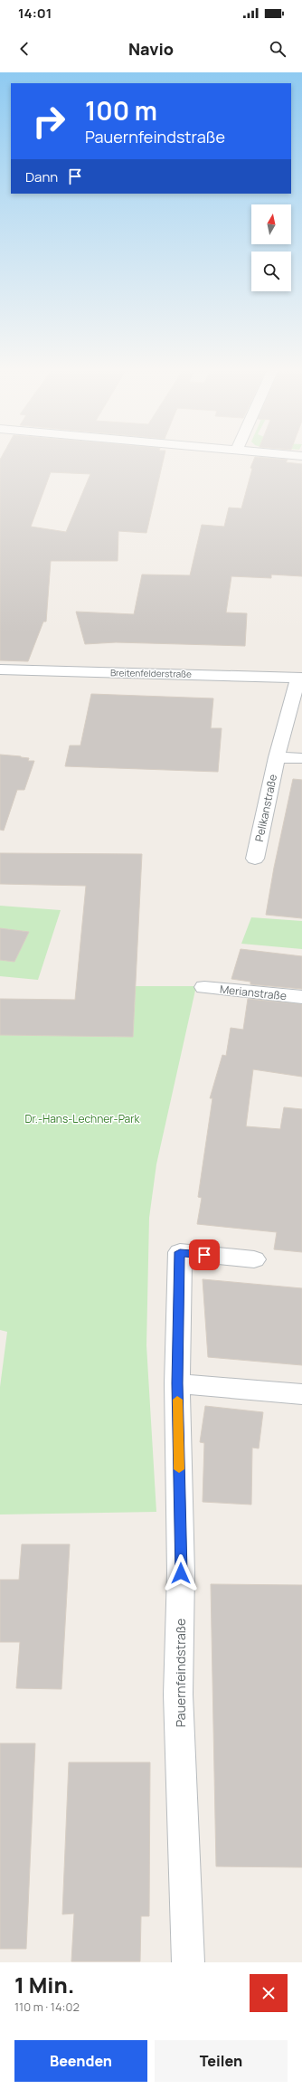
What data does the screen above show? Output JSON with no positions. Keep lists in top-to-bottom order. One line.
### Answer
{"streets":{"street":["Breitenfelderstraße","Pelikanstraße","Merianstraße","Pauernfeindstraße"]},"crossings":[["Breitenfelderstraße","Pelikanstraße"]],"parks":["Dr.-Hans-Lechner-Park"],"north":"top","page":{"status":"14:01","header":"Navio","turn":["100 m","Pauernfeindstraße"],"then":"Dann","heading":["1 Min.","110 m · 14:02"],"buttons":["Beenden","Teilen"]}}
